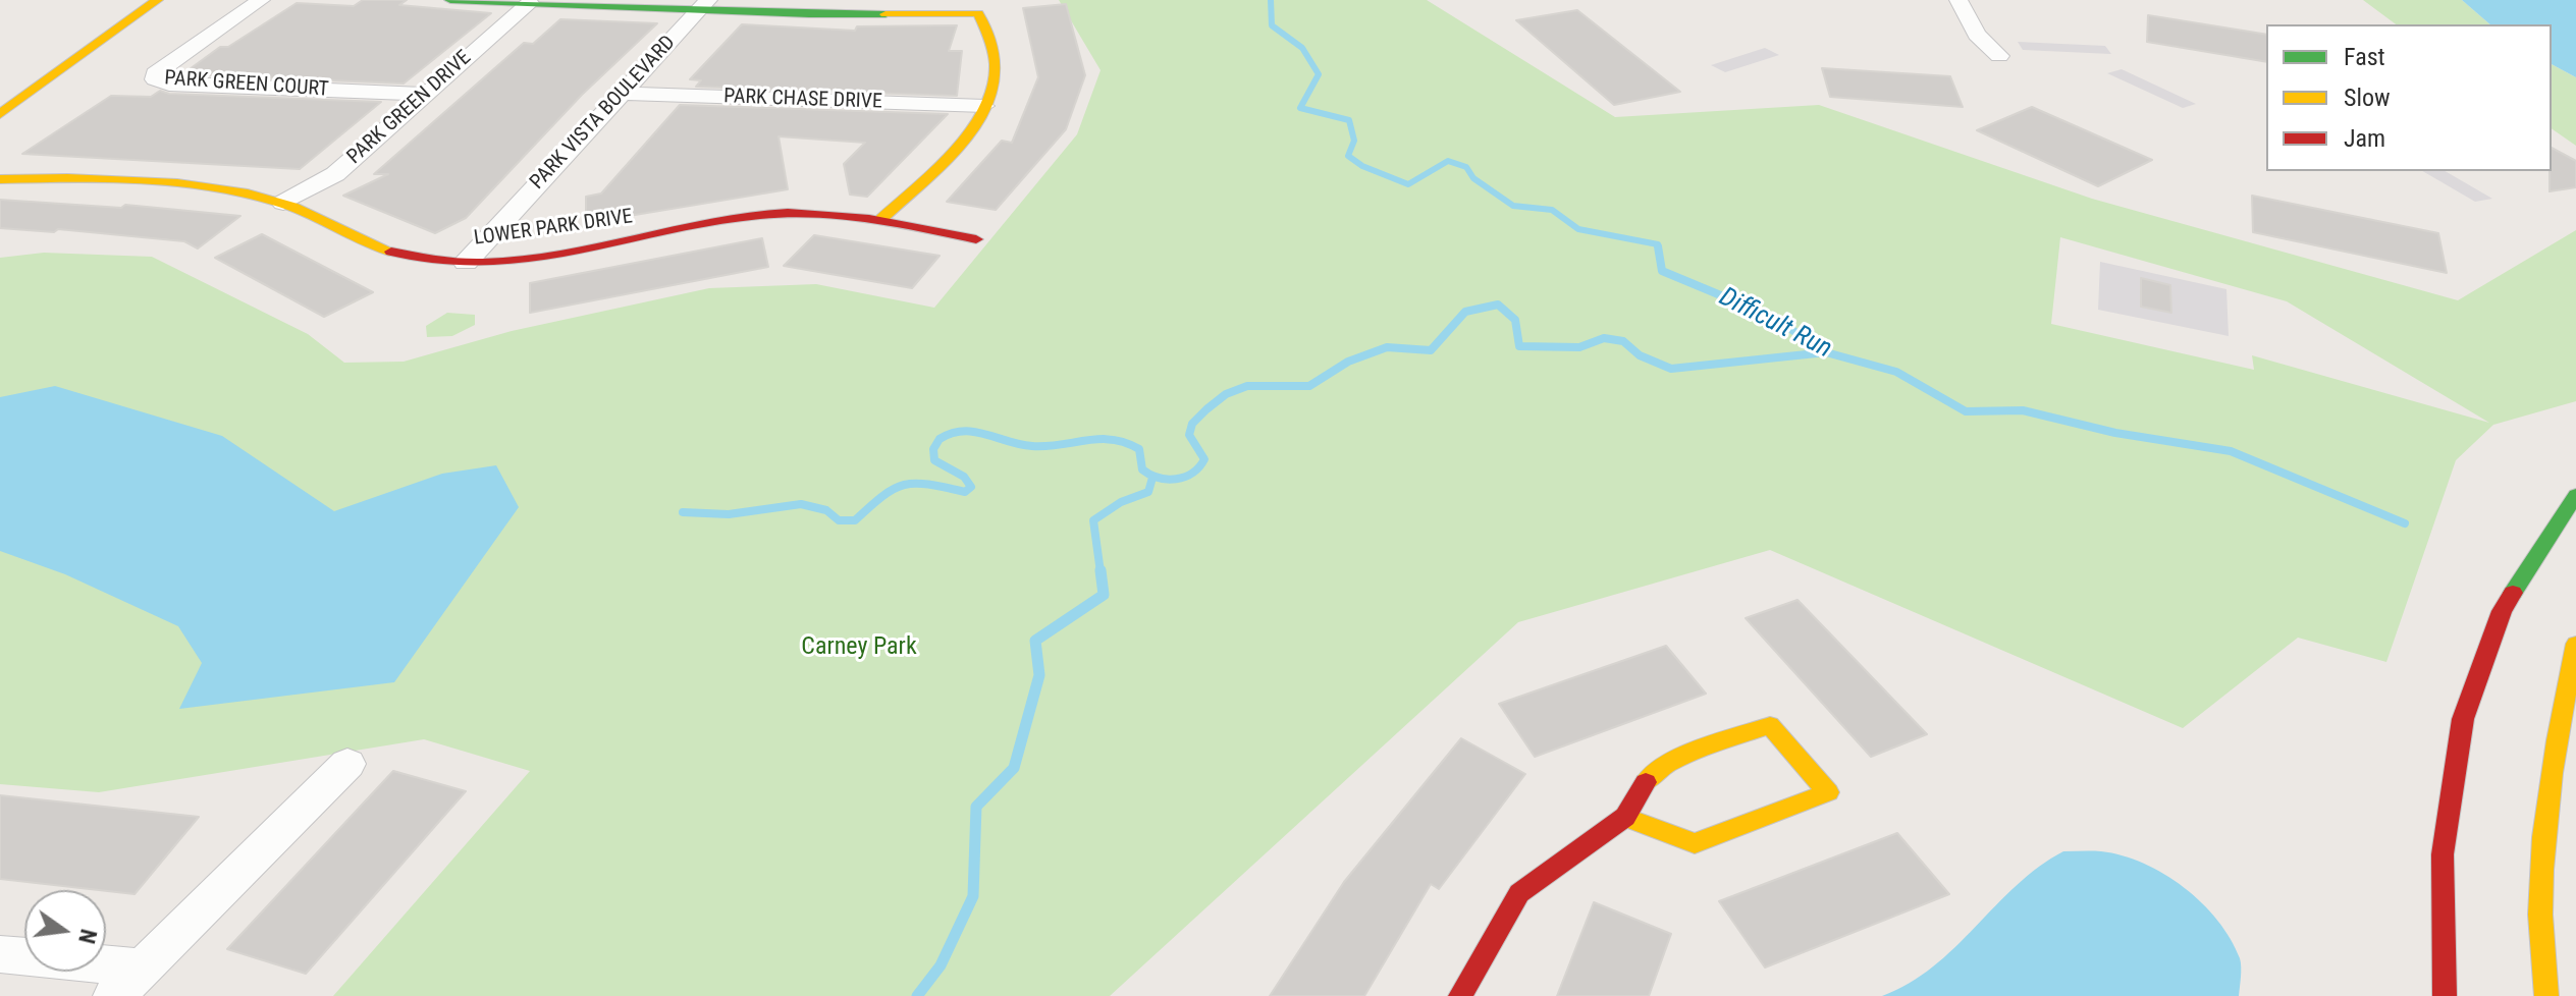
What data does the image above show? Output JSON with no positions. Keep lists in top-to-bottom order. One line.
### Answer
{"streets":{"street":["PARK GREEN COURT","PARK CHASE DRIVE","PARK GREEN DRIVE","PARK VISTA BOULEVARD","LOWER PARK DRIVE"]},"crossings":[["PARK GREEN COURT","PARK GREEN DRIVE"],["PARK CHASE DRIVE","PARK VISTA BOULEVARD"],["PARK GREEN DRIVE","LOWER PARK DRIVE"],["PARK VISTA BOULEVARD","LOWER PARK DRIVE"]],"water":["Difficult Run"],"parks":["Carney Park"],"legend":["Fast","Slow","Jam"],"north":"right"}
